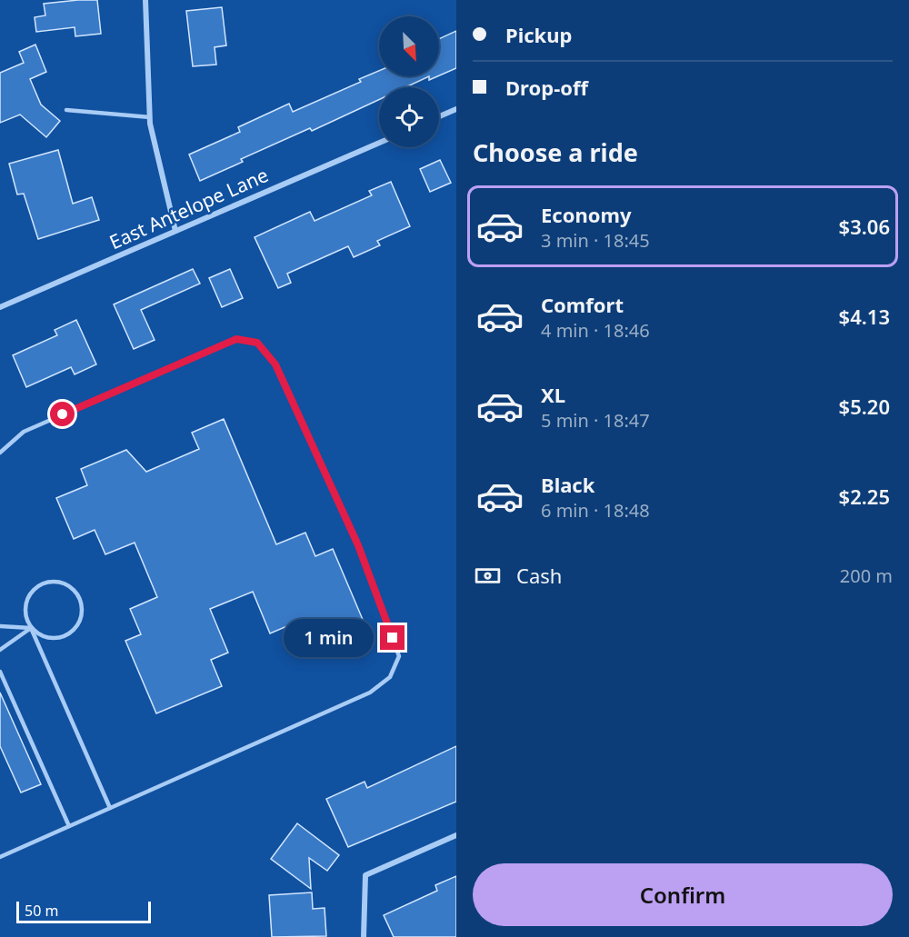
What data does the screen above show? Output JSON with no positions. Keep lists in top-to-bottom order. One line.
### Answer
{"streets":{"street":["East Antelope Lane"]},"scale_bar":"50 m","north":"bottom right","page":{"banner":["Pickup","Drop-off"],"heading":"Choose a ride","list":[{"name":"Economy","note":"3 min · 18:45","value":"$3.06"},{"name":"Comfort","note":"4 min · 18:46","value":"$4.13"},{"name":"XL","note":"5 min · 18:47","value":"$5.20"},{"name":"Black","note":"6 min · 18:48","value":"$2.25"}],"pay":["Cash","200 m"],"bubble":"1 min","buttons":"Confirm","scale":"50 m"}}
